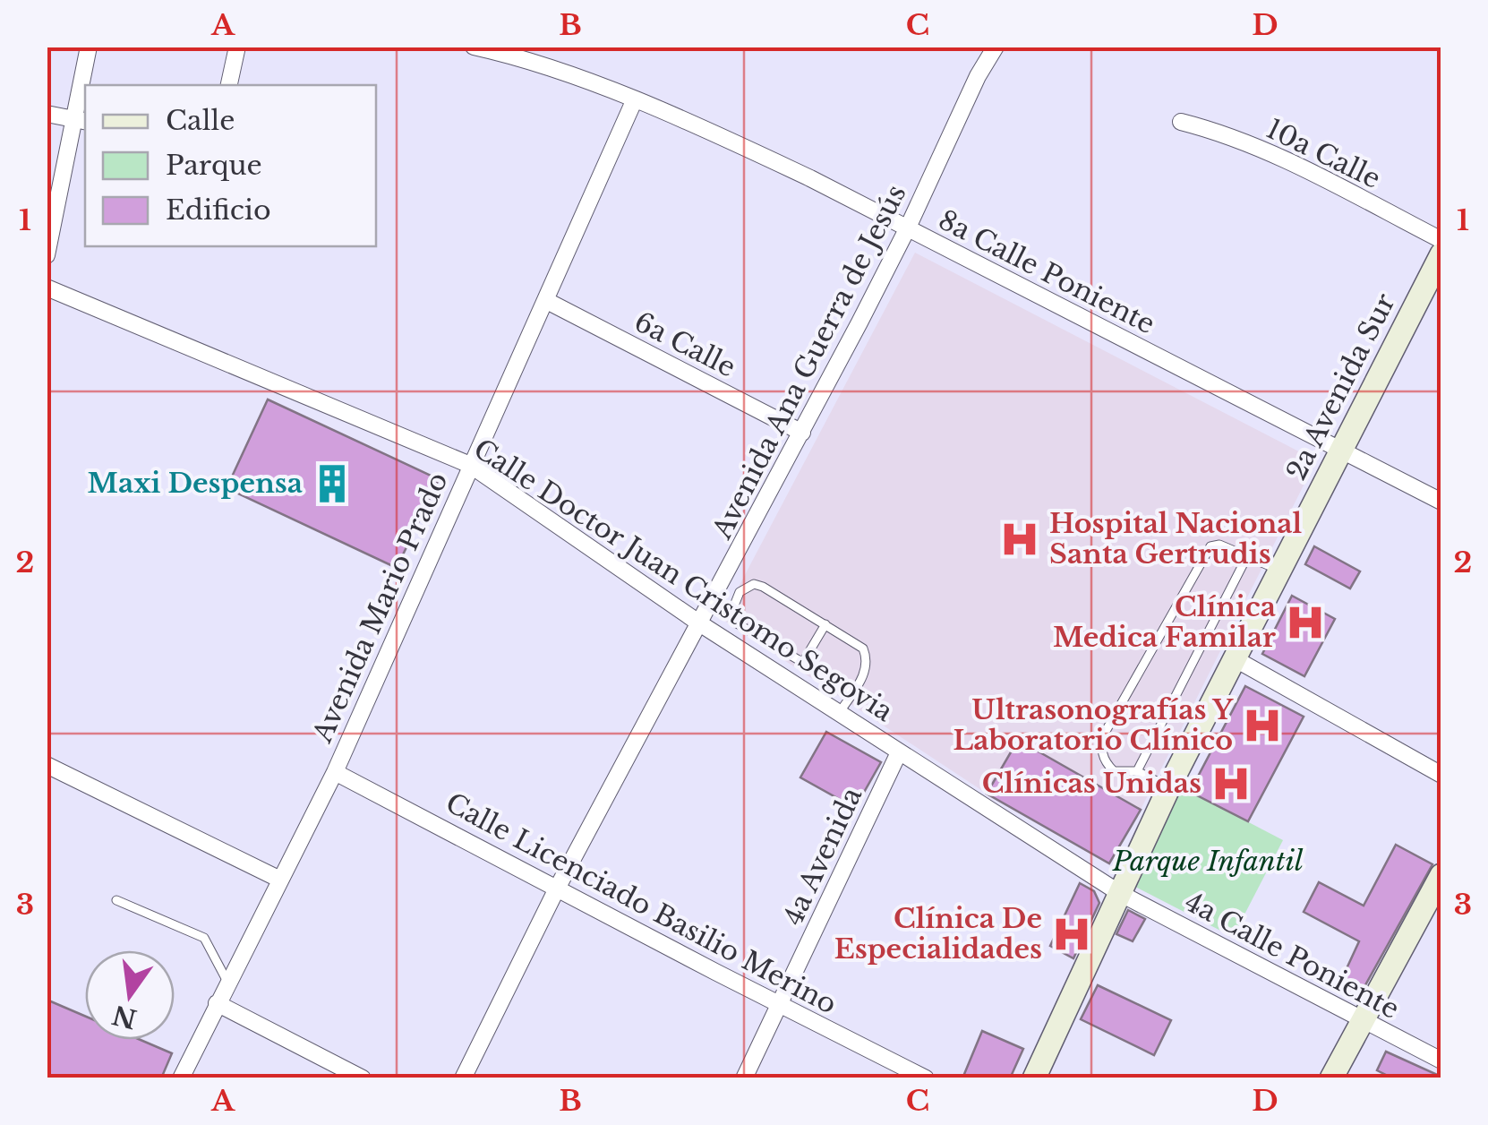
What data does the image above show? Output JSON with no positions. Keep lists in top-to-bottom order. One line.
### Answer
{"streets":{"main road":["2a Avenida Sur"],"street":["10a Calle","8a Calle Poniente","6a Calle","Avenida Ana Guerra de Jesús","Calle Doctor Juan Cristomo Segovia","Avenida Mario Prado","4a Avenida","Calle Licenciado Basilio Merino","4a Calle Poniente"]},"crossings":[["8a Calle Poniente","Avenida Ana Guerra de Jesús"],["8a Calle Poniente","2a Avenida Sur"],["8a Calle Poniente","Avenida Mario Prado"],["6a Calle","Avenida Ana Guerra de Jesús"],["6a Calle","Avenida Mario Prado"],["Avenida Ana Guerra de Jesús","Calle Doctor Juan Cristomo Segovia"],["Avenida Ana Guerra de Jesús","Calle Licenciado Basilio Merino"],["2a Avenida Sur","Calle Doctor Juan Cristomo Segovia"],["2a Avenida Sur","4a Calle Poniente"],["Calle Doctor Juan Cristomo Segovia","Avenida Mario Prado"],["Calle Doctor Juan Cristomo Segovia","4a Avenida"],["Calle Doctor Juan Cristomo Segovia","4a Calle Poniente"],["Avenida Mario Prado","Calle Licenciado Basilio Merino"],["4a Avenida","Calle Licenciado Basilio Merino"]],"parks":["Parque Infantil"],"places":{"building":["Maxi Despensa"],"hospital":["Hospital Nacional Santa Gertrudis","Clínica Medica Familar","Ultrasonografías Y Laboratorio Clínico","Clínicas Unidas","Clínica De Especialidades"]},"legend":["Calle","Parque","Edificio"],"north":"bottom","grid":{"columns":["A","B","C","D"],"rows":["1","2","3"]}}
